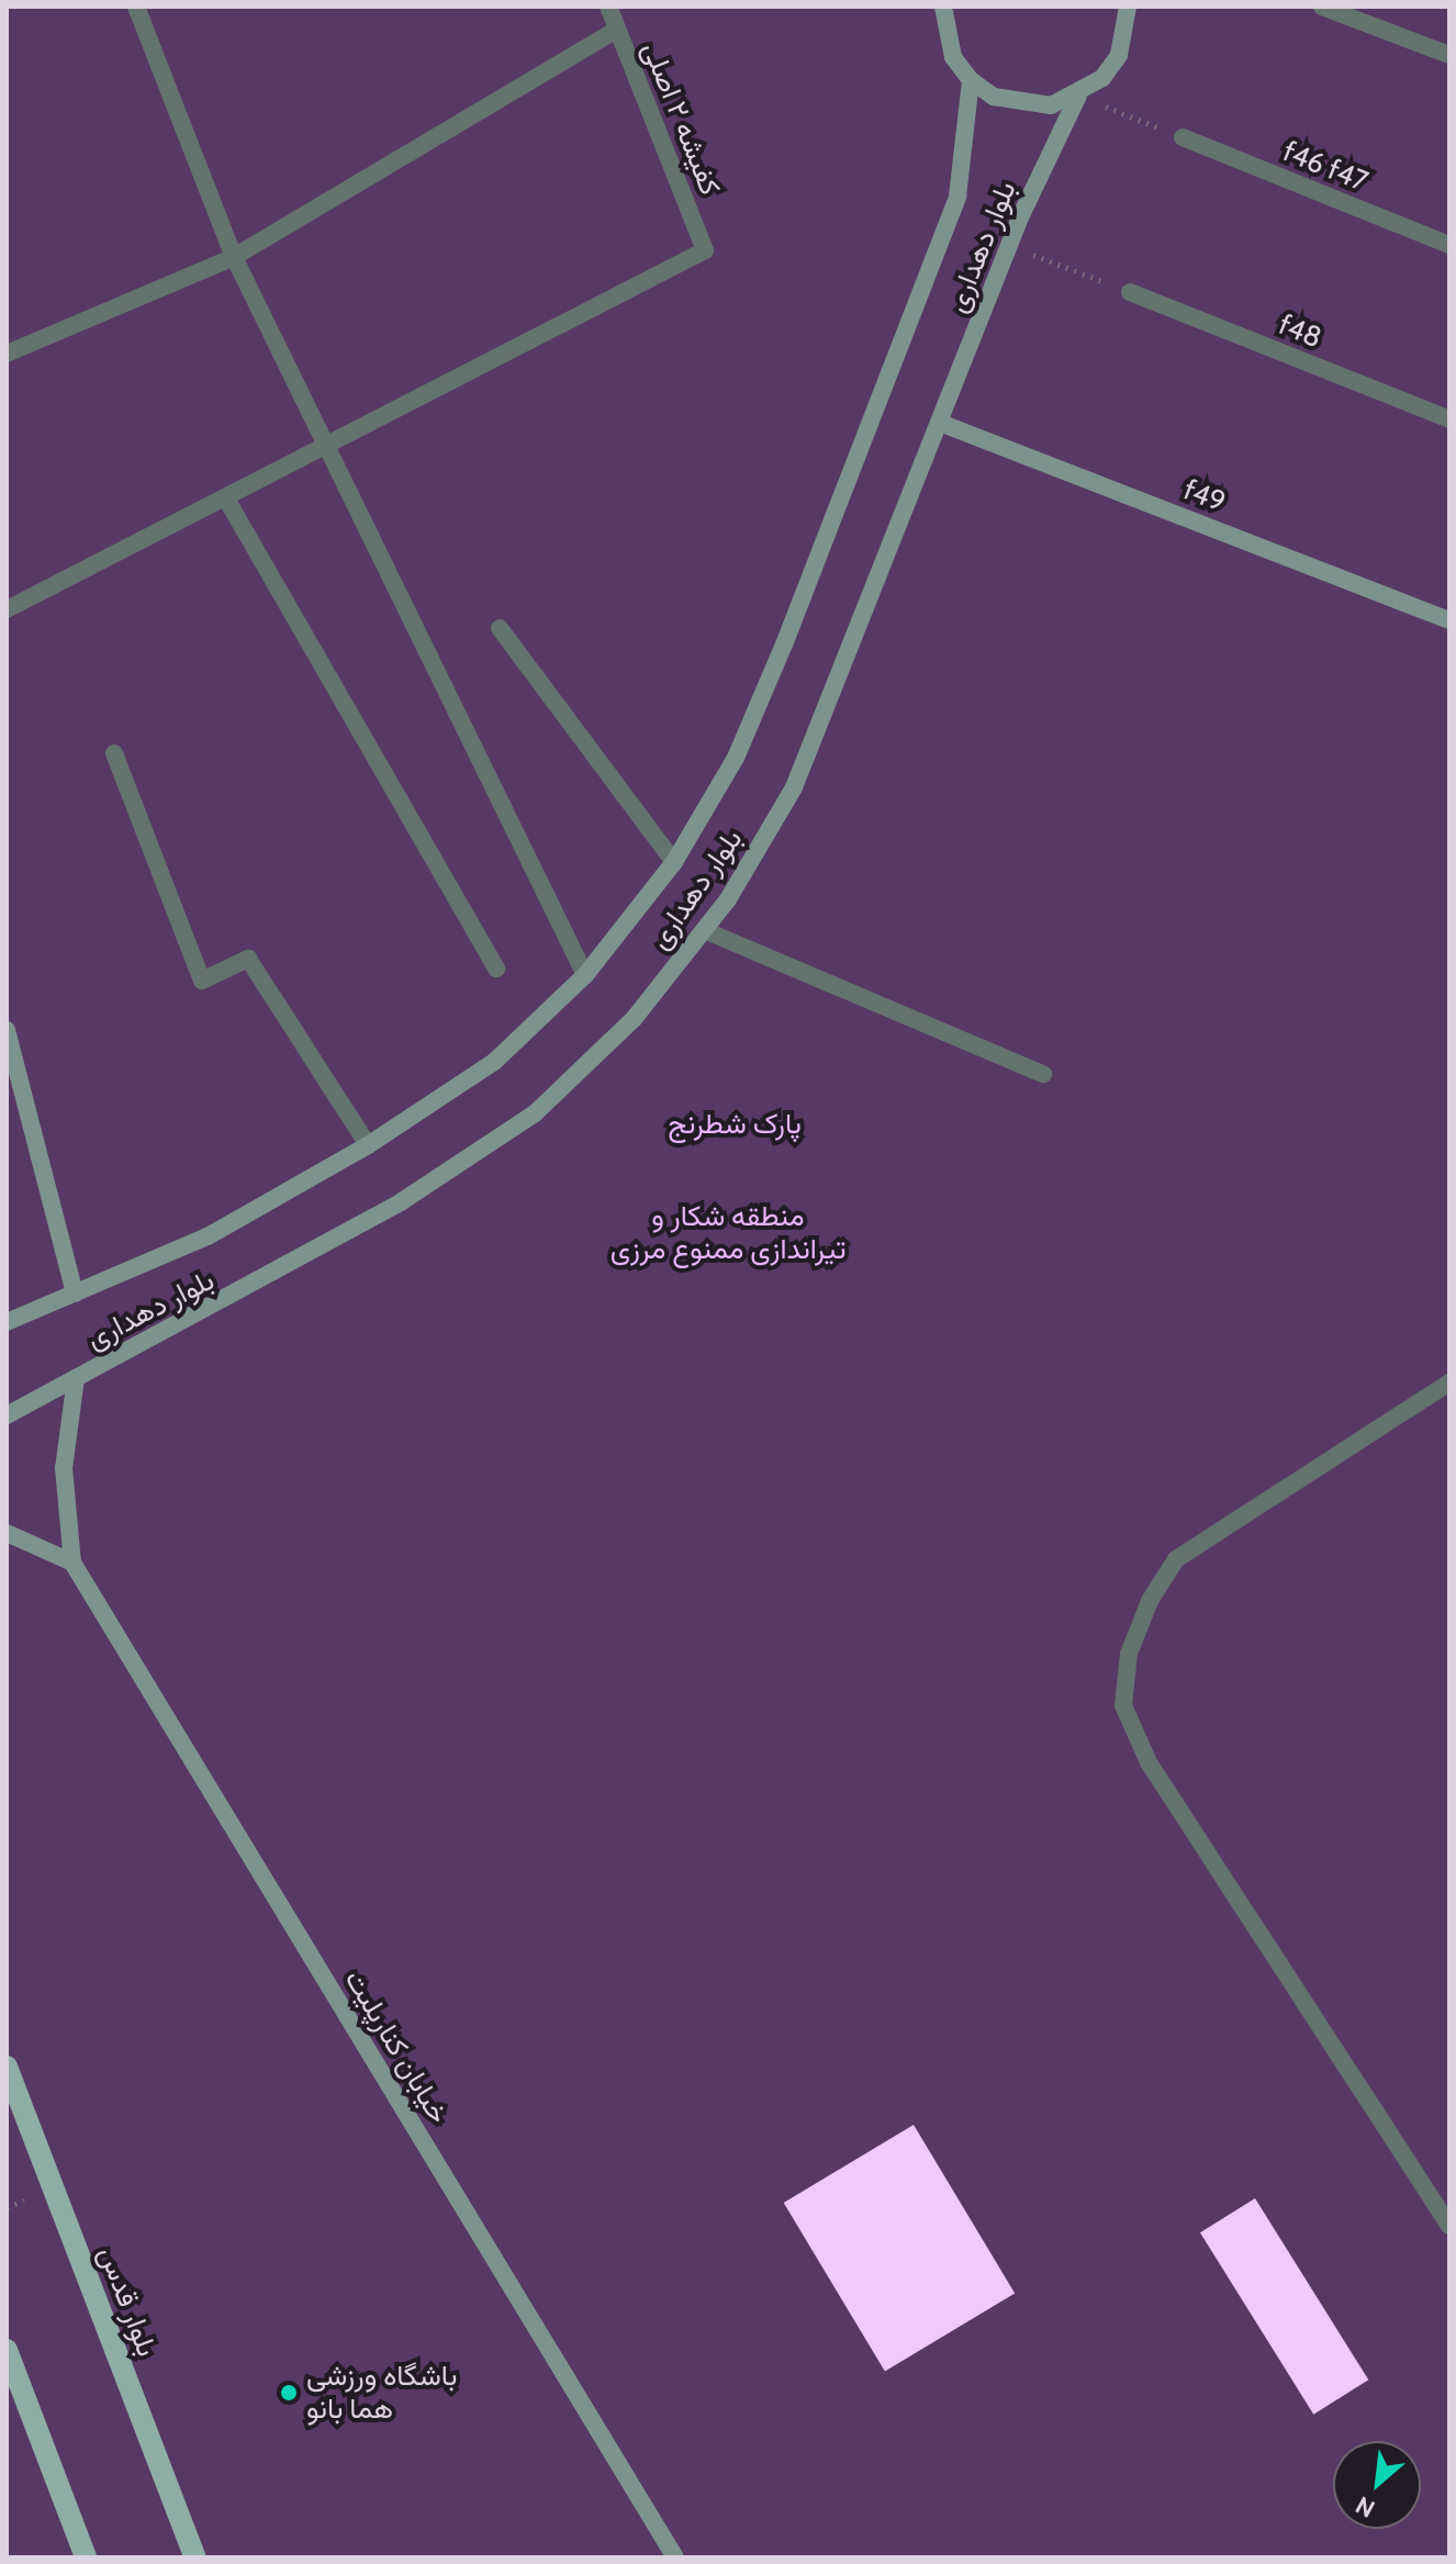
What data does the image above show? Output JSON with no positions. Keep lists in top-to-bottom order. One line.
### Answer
{"streets":{"main road":["بلوار دهداری","f49","خیابان کنارپلیت","بلوار قدس"],"street":["کفیشه ۲ اصلی","f46 f47","f48"]},"crossings":[["بلوار دهداری","f49"],["بلوار دهداری","خیابان کنارپلیت"]],"parks":["پارک شطرنج","منطقه شکار و تیراندازی ممنوع مرزی"],"places":["باشگاه ورزشی هما بانو"],"north":"bottom left"}
